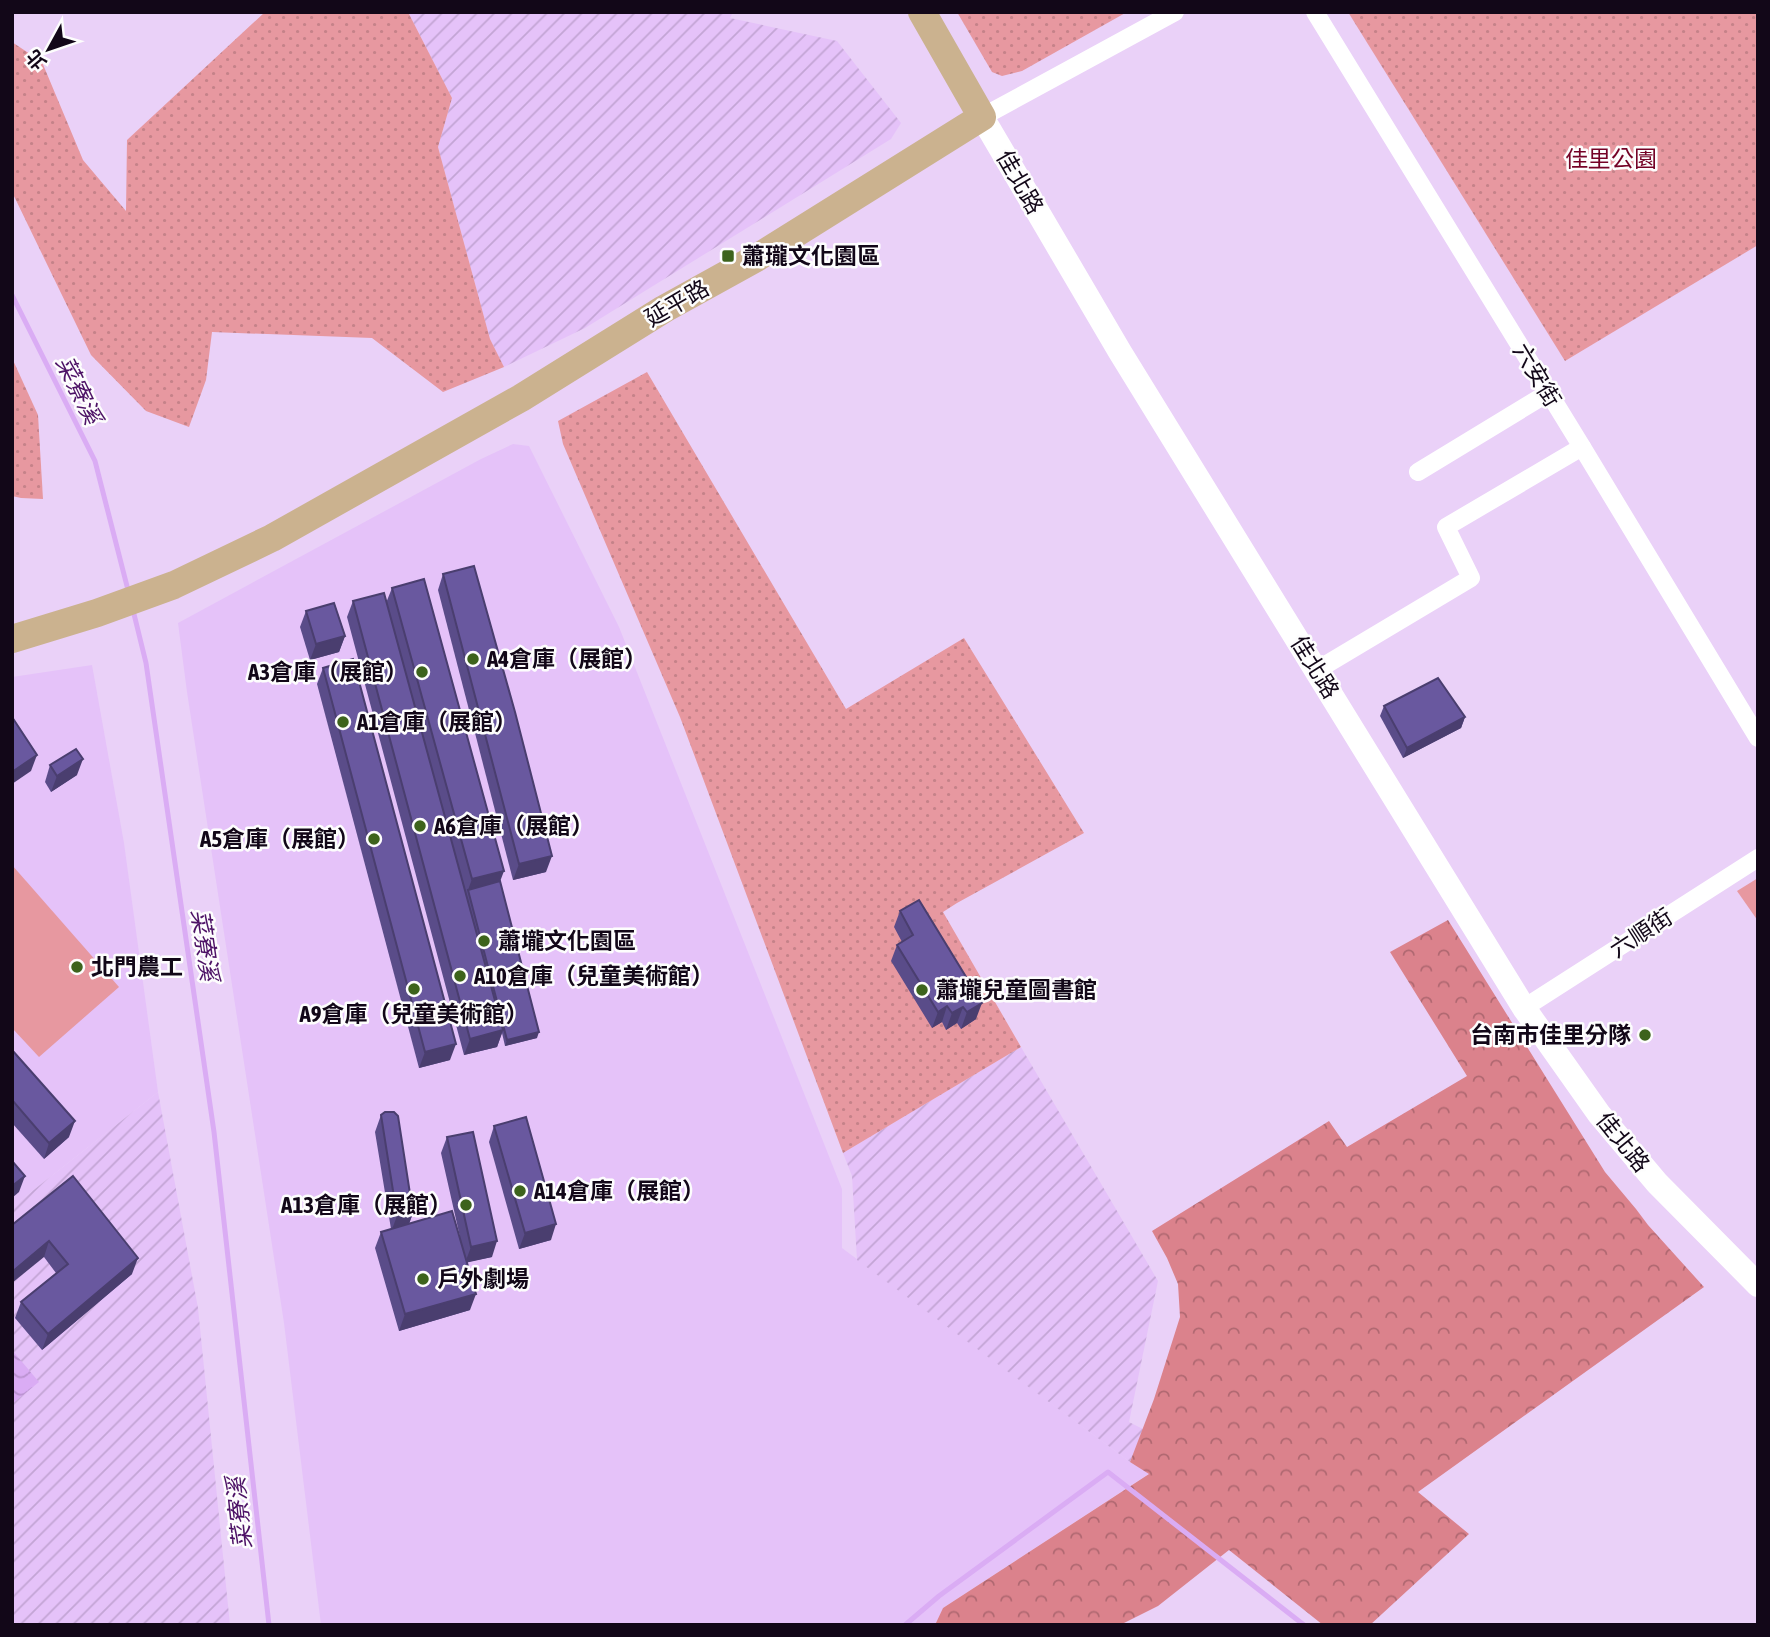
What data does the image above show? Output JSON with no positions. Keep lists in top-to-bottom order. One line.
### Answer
{"streets":{"main road":["佳北路","延平路"],"street":["六安街","六順街"]},"crossings":[["佳北路","延平路"],["佳北路","六順街"]],"water":["菜寮溪"],"parks":["佳里公園"],"places":{"transit":["蕭瓏文化園區"],"other":["A4倉庫（展館）","A3倉庫（展館）","A1倉庫（展館）","A6倉庫（展館）","A5倉庫（展館）","蕭壠文化園區","北門農工","A10倉庫（兒童美術館）","A9倉庫（兒童美術館）","蕭壠兒童圖書館","台南市佳里分隊","A14倉庫（展館）","A13倉庫（展館）","戶外劇場"]},"north":"bottom left"}
